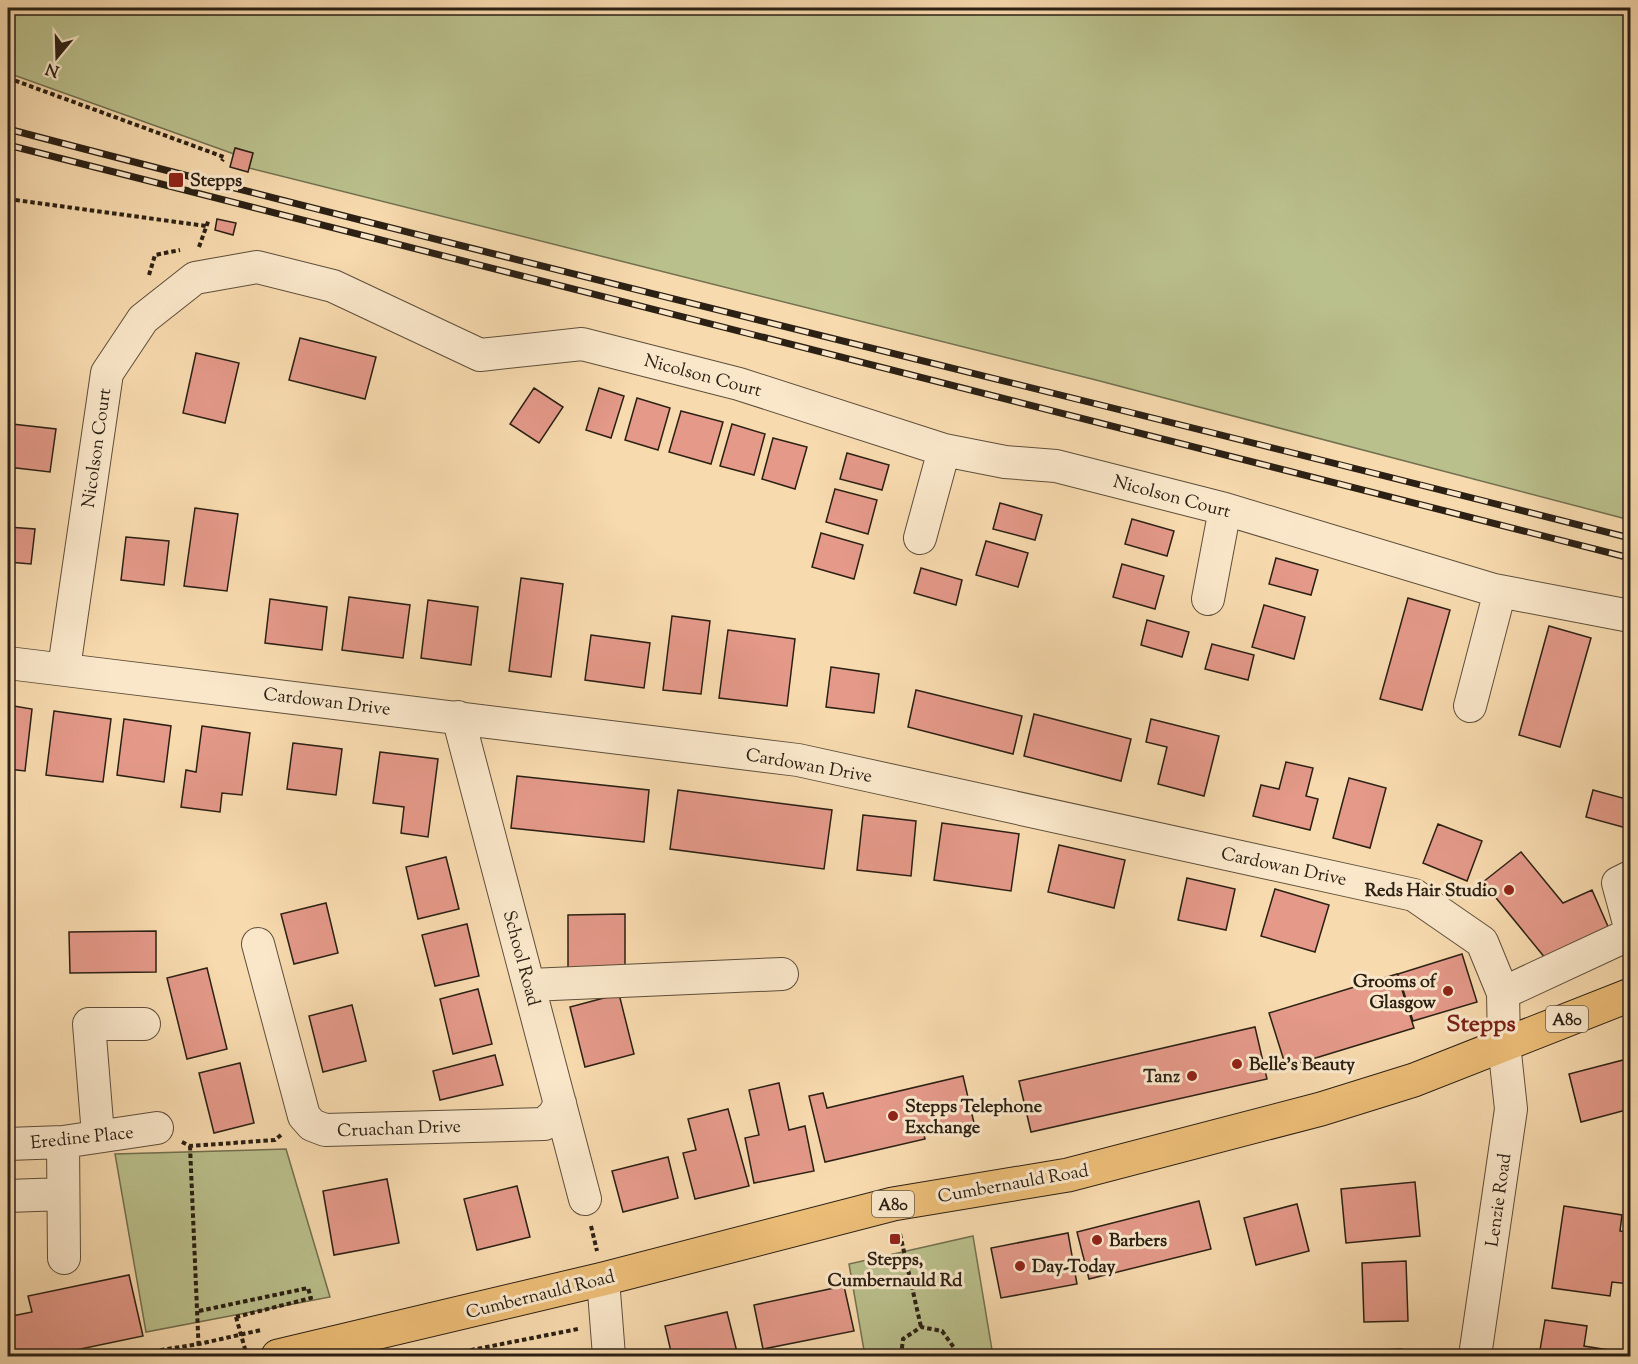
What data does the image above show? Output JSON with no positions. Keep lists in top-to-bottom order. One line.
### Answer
{"streets":{"main road":["A80","Cumbernauld Road"],"street":["Nicolson Court","Cardowan Drive","School Road","Cruachan Drive","Eredine Place","Lenzie Road"]},"crossings":[["Nicolson Court","Cardowan Drive"],["Cardowan Drive","School Road"],["Cardowan Drive","Cumbernauld Road"],["Cardowan Drive","Lenzie Road"],["School Road","Cruachan Drive"],["Cumbernauld Road","Lenzie Road"]],"districts":["Stepps"],"places":{"transit":["Stepps","Stepps, Cumbernauld Rd"],"other":["Reds Hair Studio","Grooms of Glasgow","Belle's Beauty","Tanz","Stepps Telephone Exchange","Barbers","Day-Today"]},"north":"bottom"}
